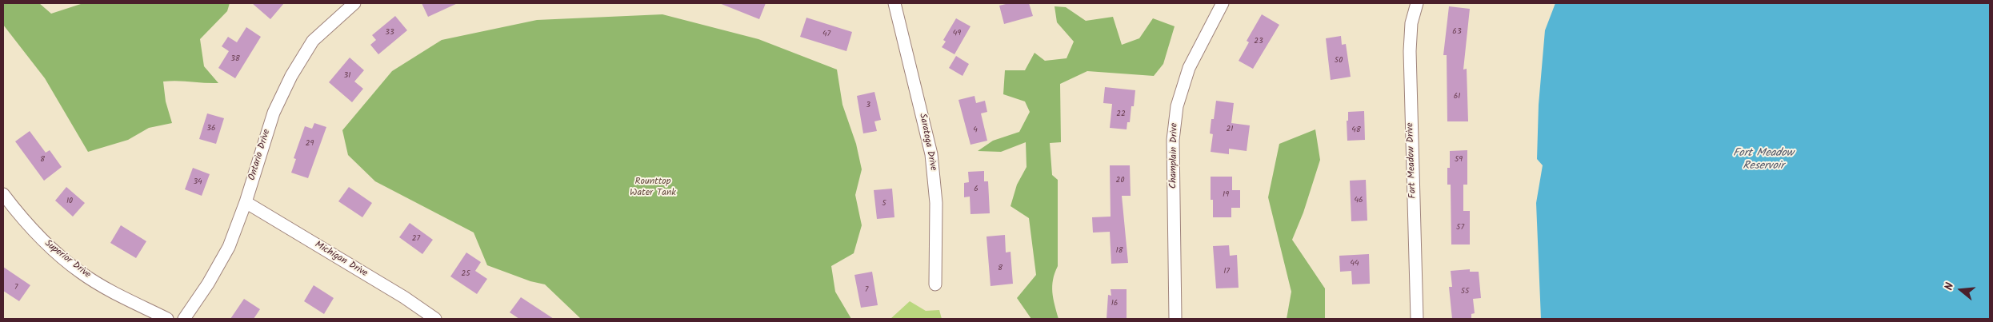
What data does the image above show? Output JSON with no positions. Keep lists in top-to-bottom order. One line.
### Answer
{"streets":{"street":["Saratoga Drive","Ontario Drive","Champlain Drive","Fort Meadow Drive","Superior Drive","Michigan Drive"]},"crossings":[["Ontario Drive","Michigan Drive"]],"water":["Fort Meadow Reservoir"],"parks":["Rounttop Water Tank"],"house_numbers":["63","33","49","47","23","38","50","31","61","3","22","36","21","4","48","29","8","59","20","34","6","19","46","10","5","57","27","18","44","8","17","25","7","7","55","16"],"north":"left"}
